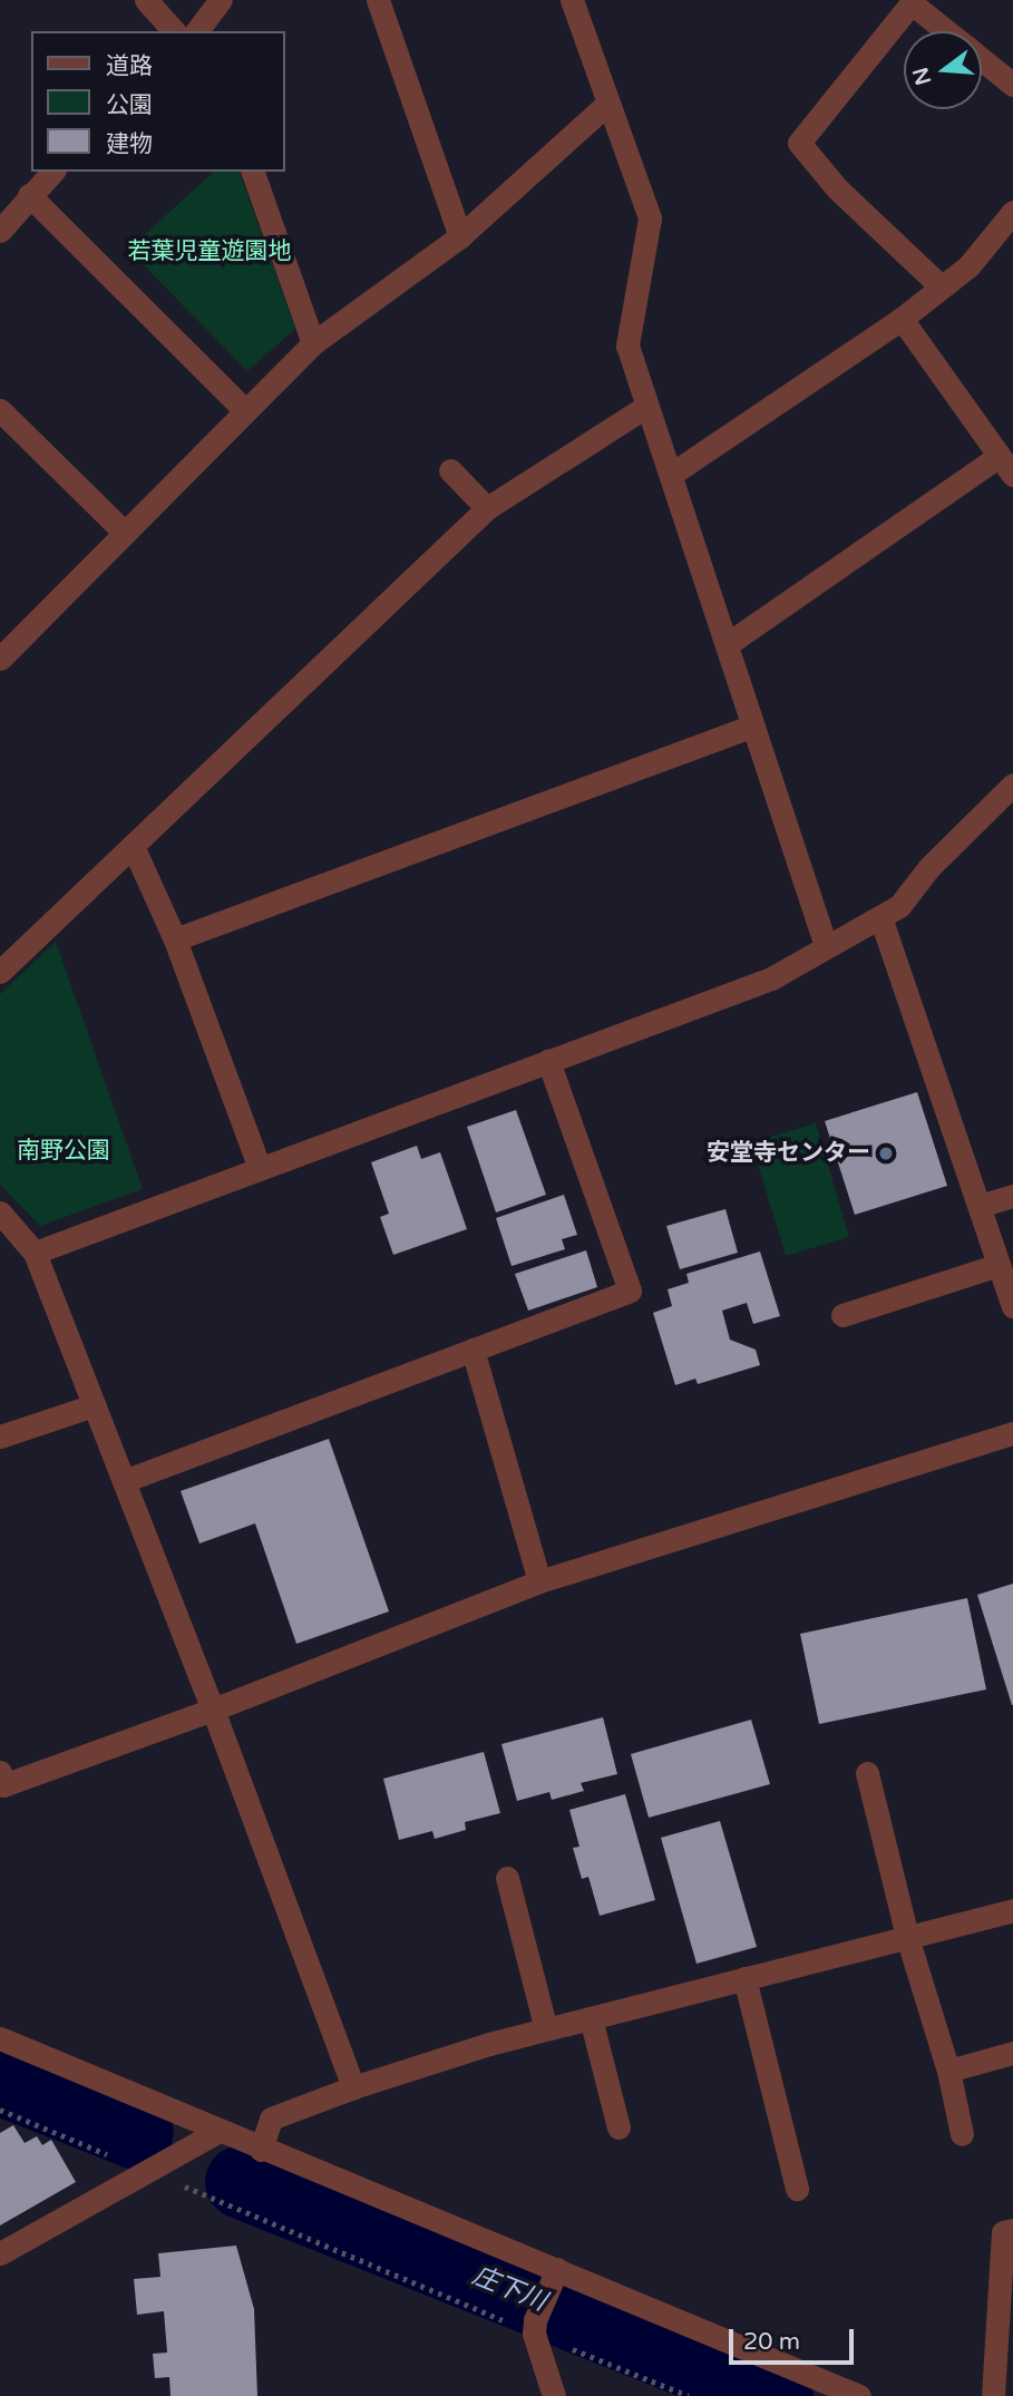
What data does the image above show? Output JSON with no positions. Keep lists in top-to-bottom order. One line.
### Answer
{"water":["庄下川"],"parks":["若葉児童遊園地","南野公園"],"places":["安堂寺センター"],"legend":["道路","公園","建物"],"scale_bar":"20 m","north":"left"}
